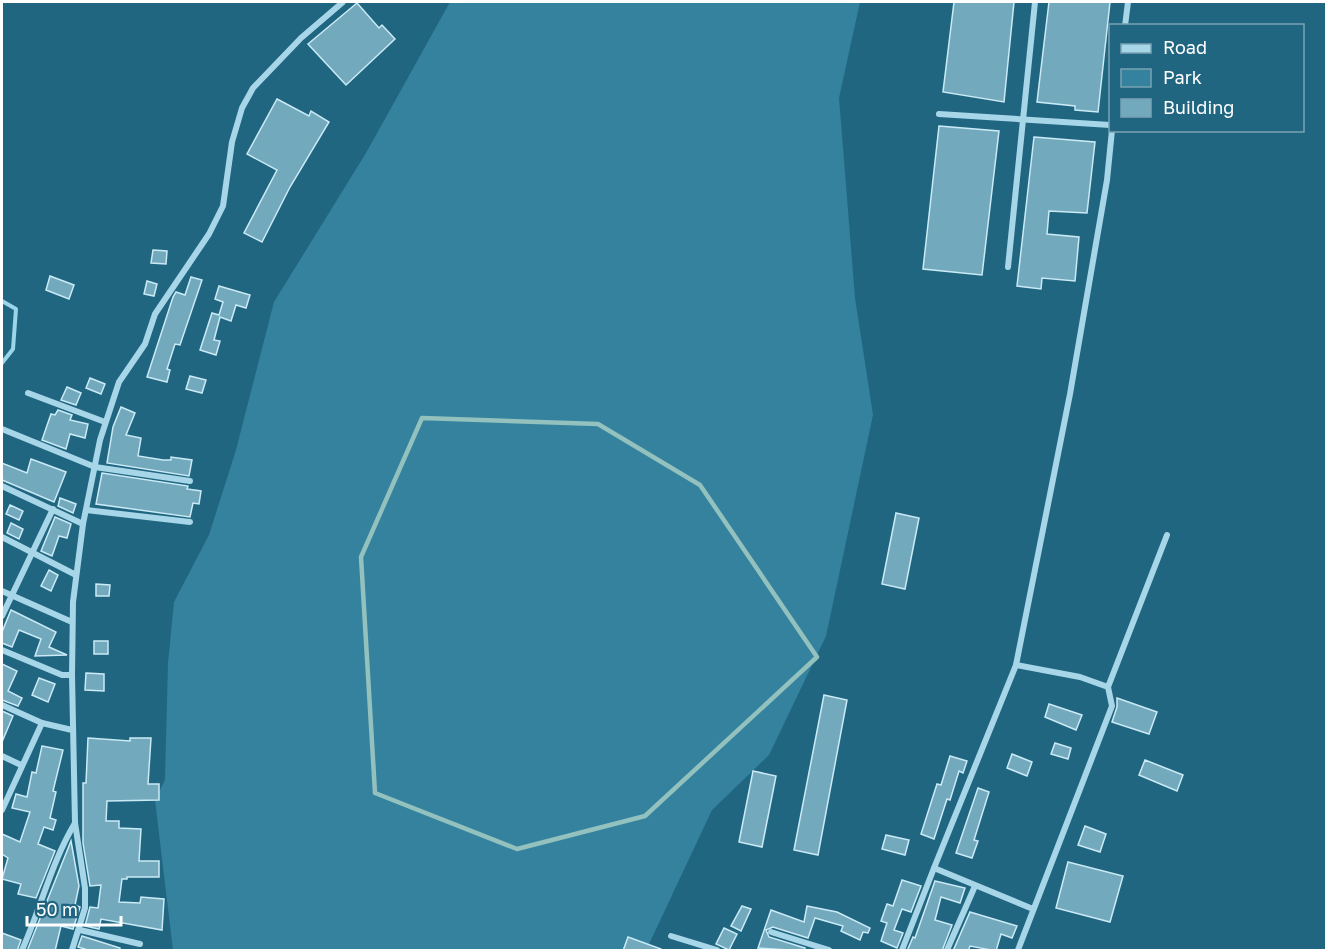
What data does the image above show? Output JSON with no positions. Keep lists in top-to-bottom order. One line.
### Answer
{"legend":["Road","Park","Building"],"scale_bar":"50 m"}
